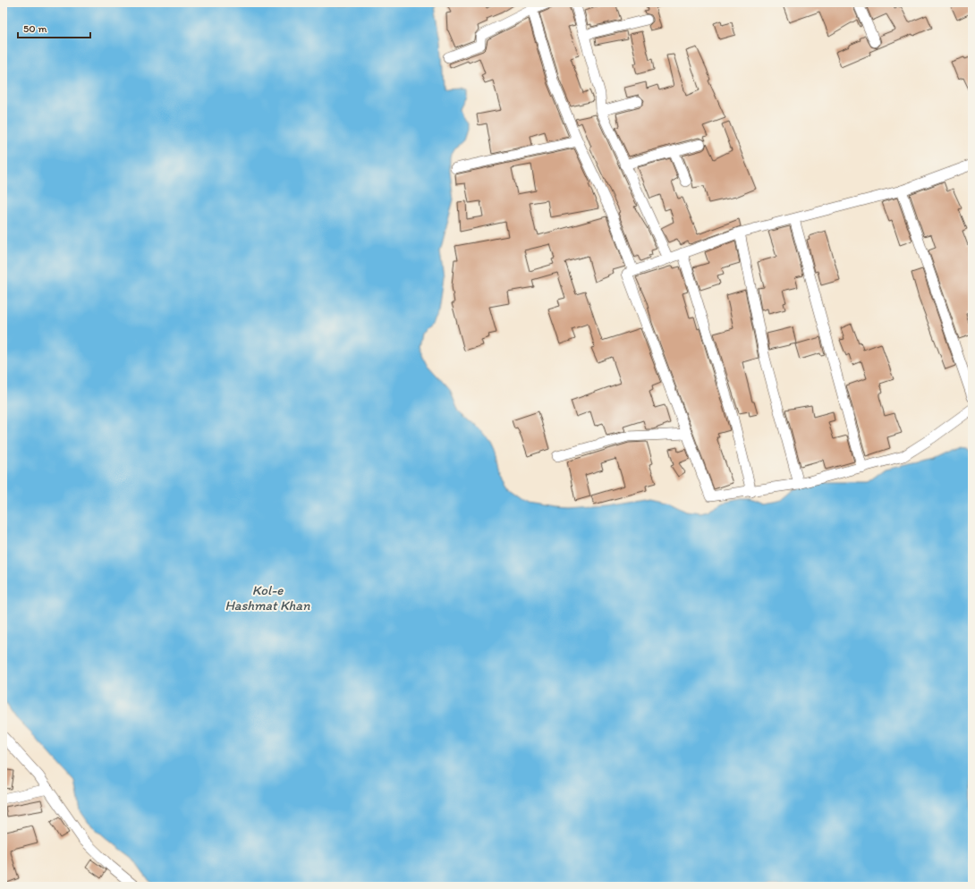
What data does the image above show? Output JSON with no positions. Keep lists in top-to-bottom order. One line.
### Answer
{"water":["Kol-e Hashmat Khan"],"scale_bar":"50 m"}
